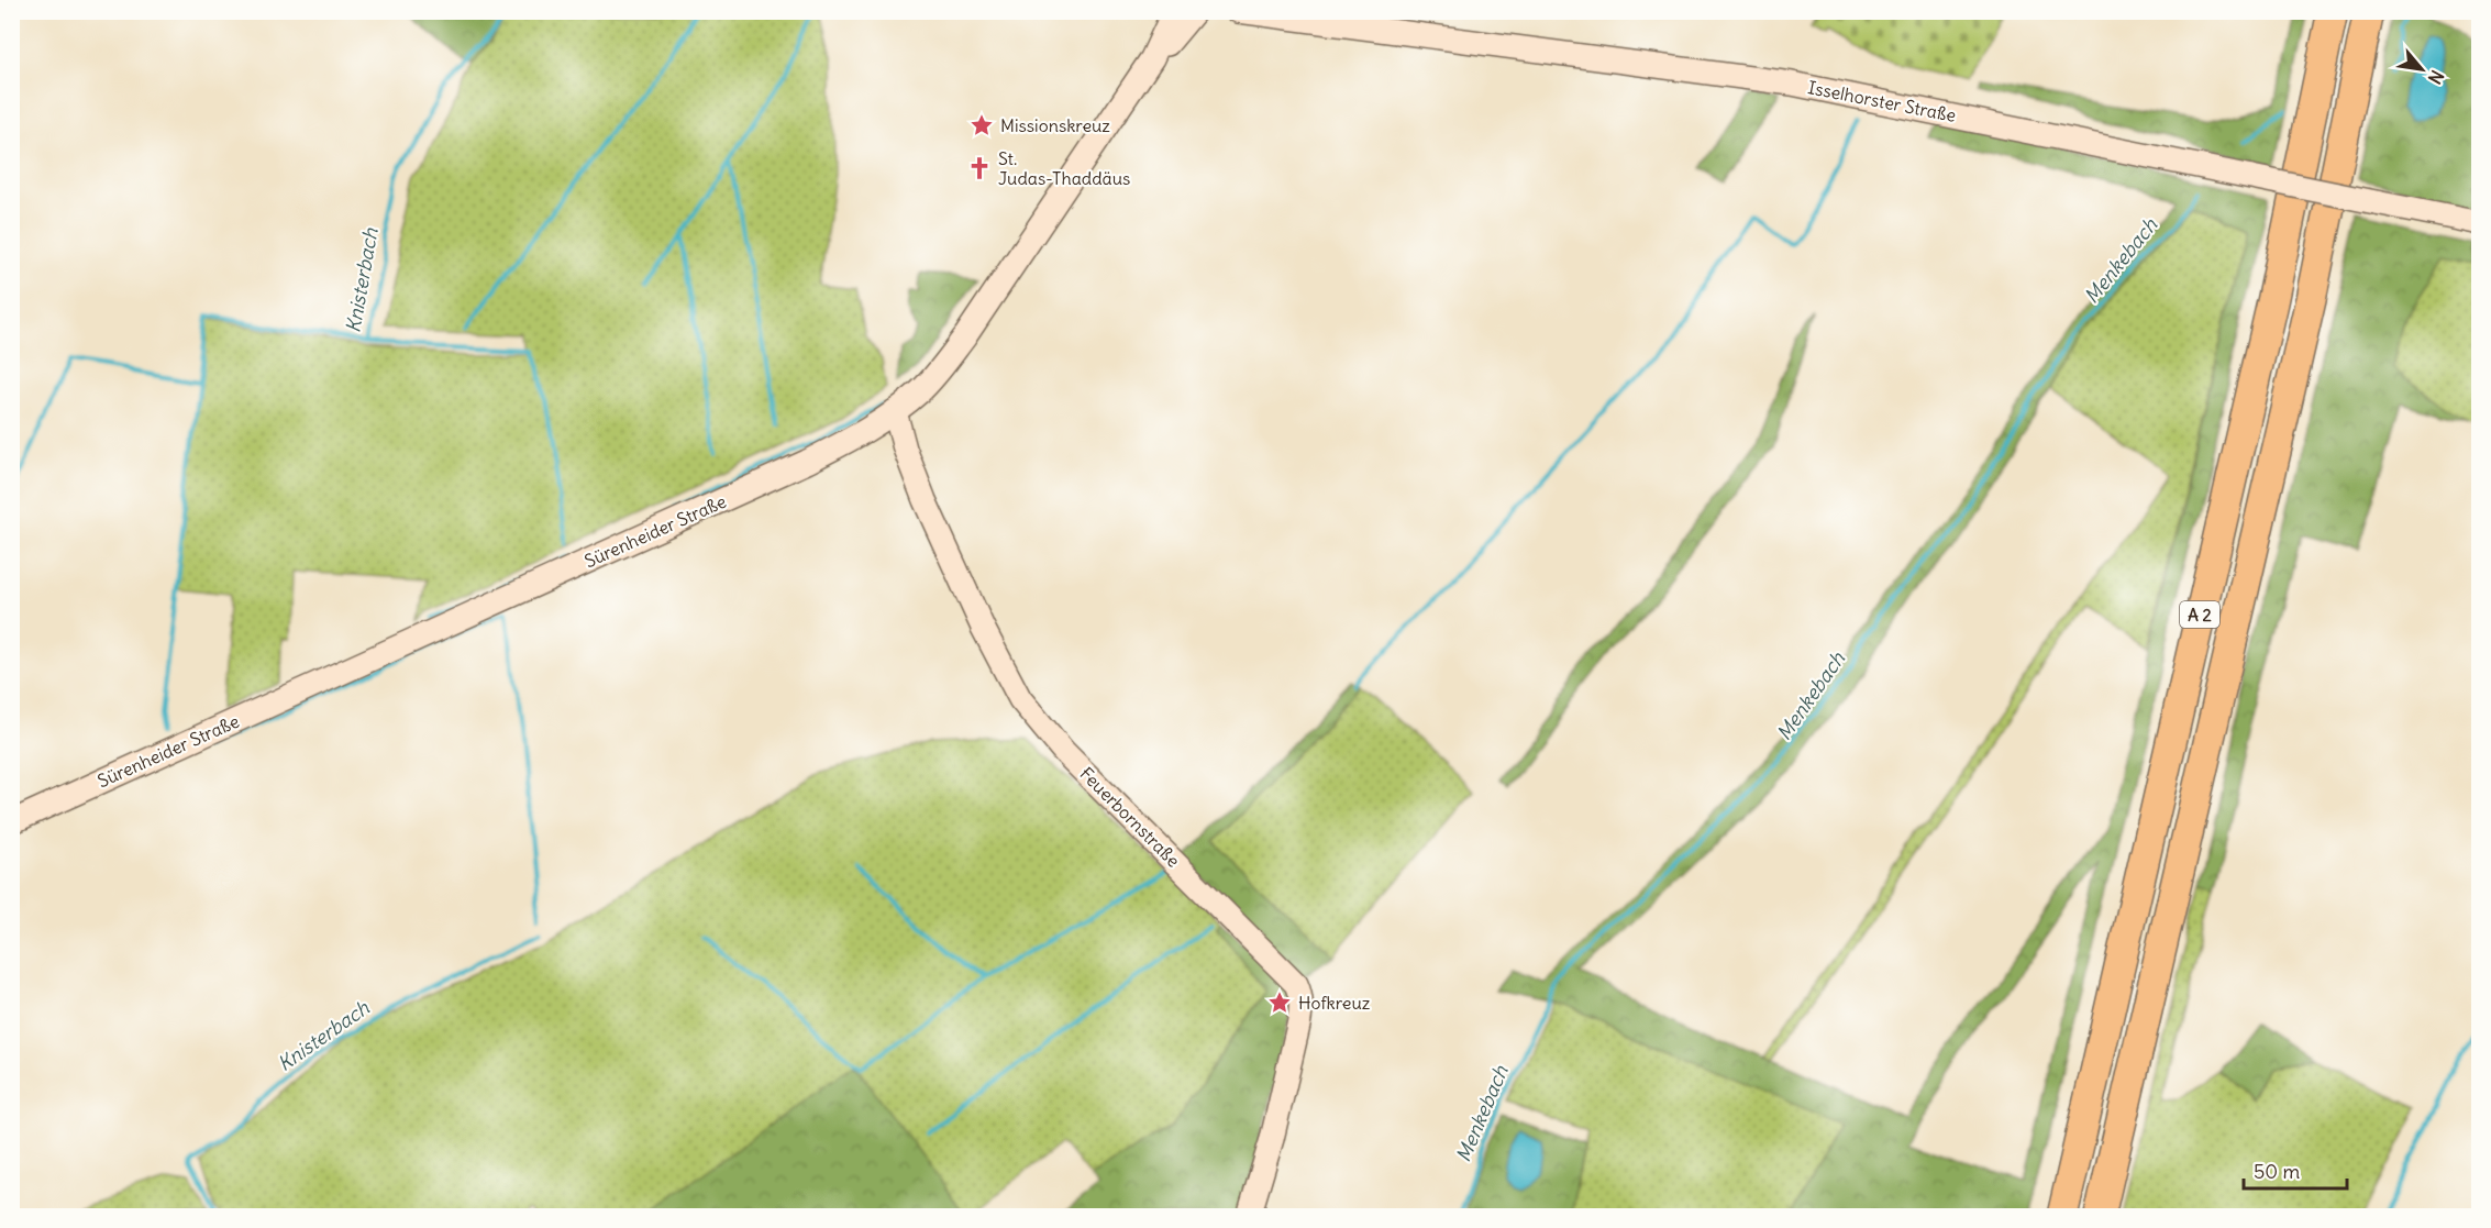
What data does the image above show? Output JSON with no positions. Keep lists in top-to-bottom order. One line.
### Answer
{"streets":{"highway":["A 2"],"street":["Isselhorster Straße","Sürenheider Straße","Feuerbornstraße"]},"crossings":[["Sürenheider Straße","Feuerbornstraße"]],"water":["Menkebach","Knisterbach"],"places":{"place":["Missionskreuz","Hofkreuz"],"church":["St. Judas-Thaddäus"]},"scale_bar":"50 m","north":"bottom right"}
